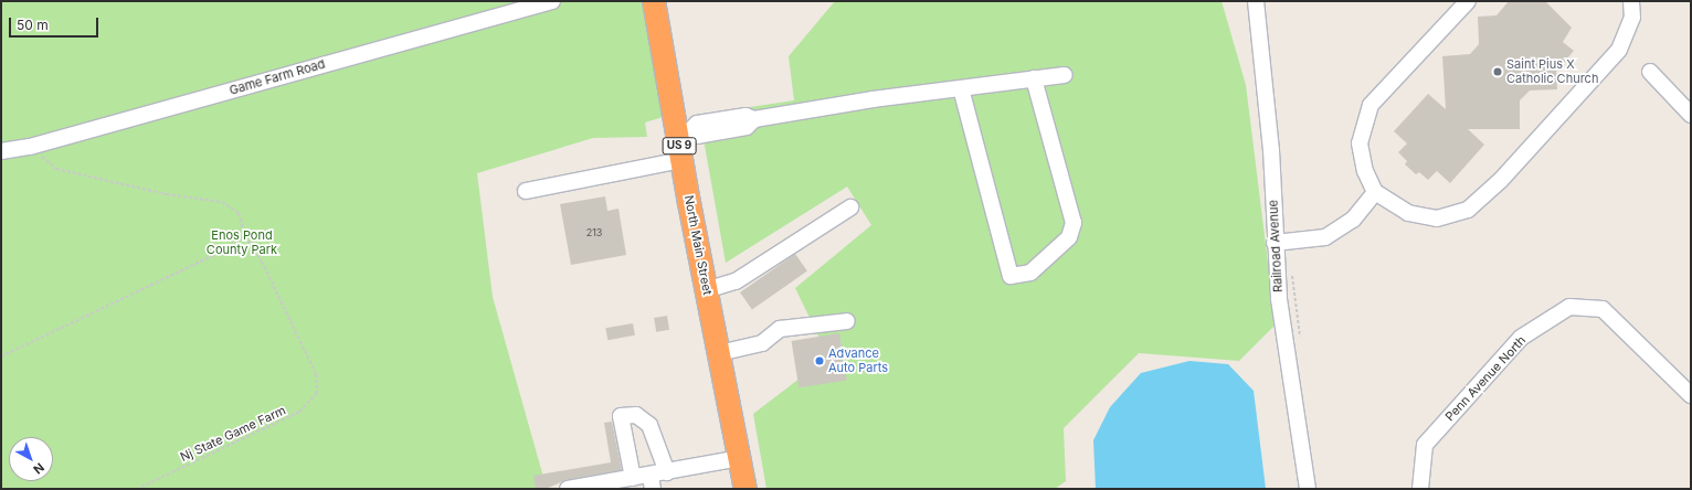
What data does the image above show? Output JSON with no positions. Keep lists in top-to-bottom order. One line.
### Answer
{"streets":{"highway":["US 9","North Main Street"],"street":["Game Farm Road","Railroad Avenue","Penn Avenue North"],"path":["Nj State Game Farm"]},"crossings":[["Game Farm Road","Nj State Game Farm"]],"parks":["Enos Pond County Park"],"places":["Saint Pius X Catholic Church","Advance Auto Parts"],"house_numbers":["213"],"scale_bar":"50 m","north":"bottom right"}
